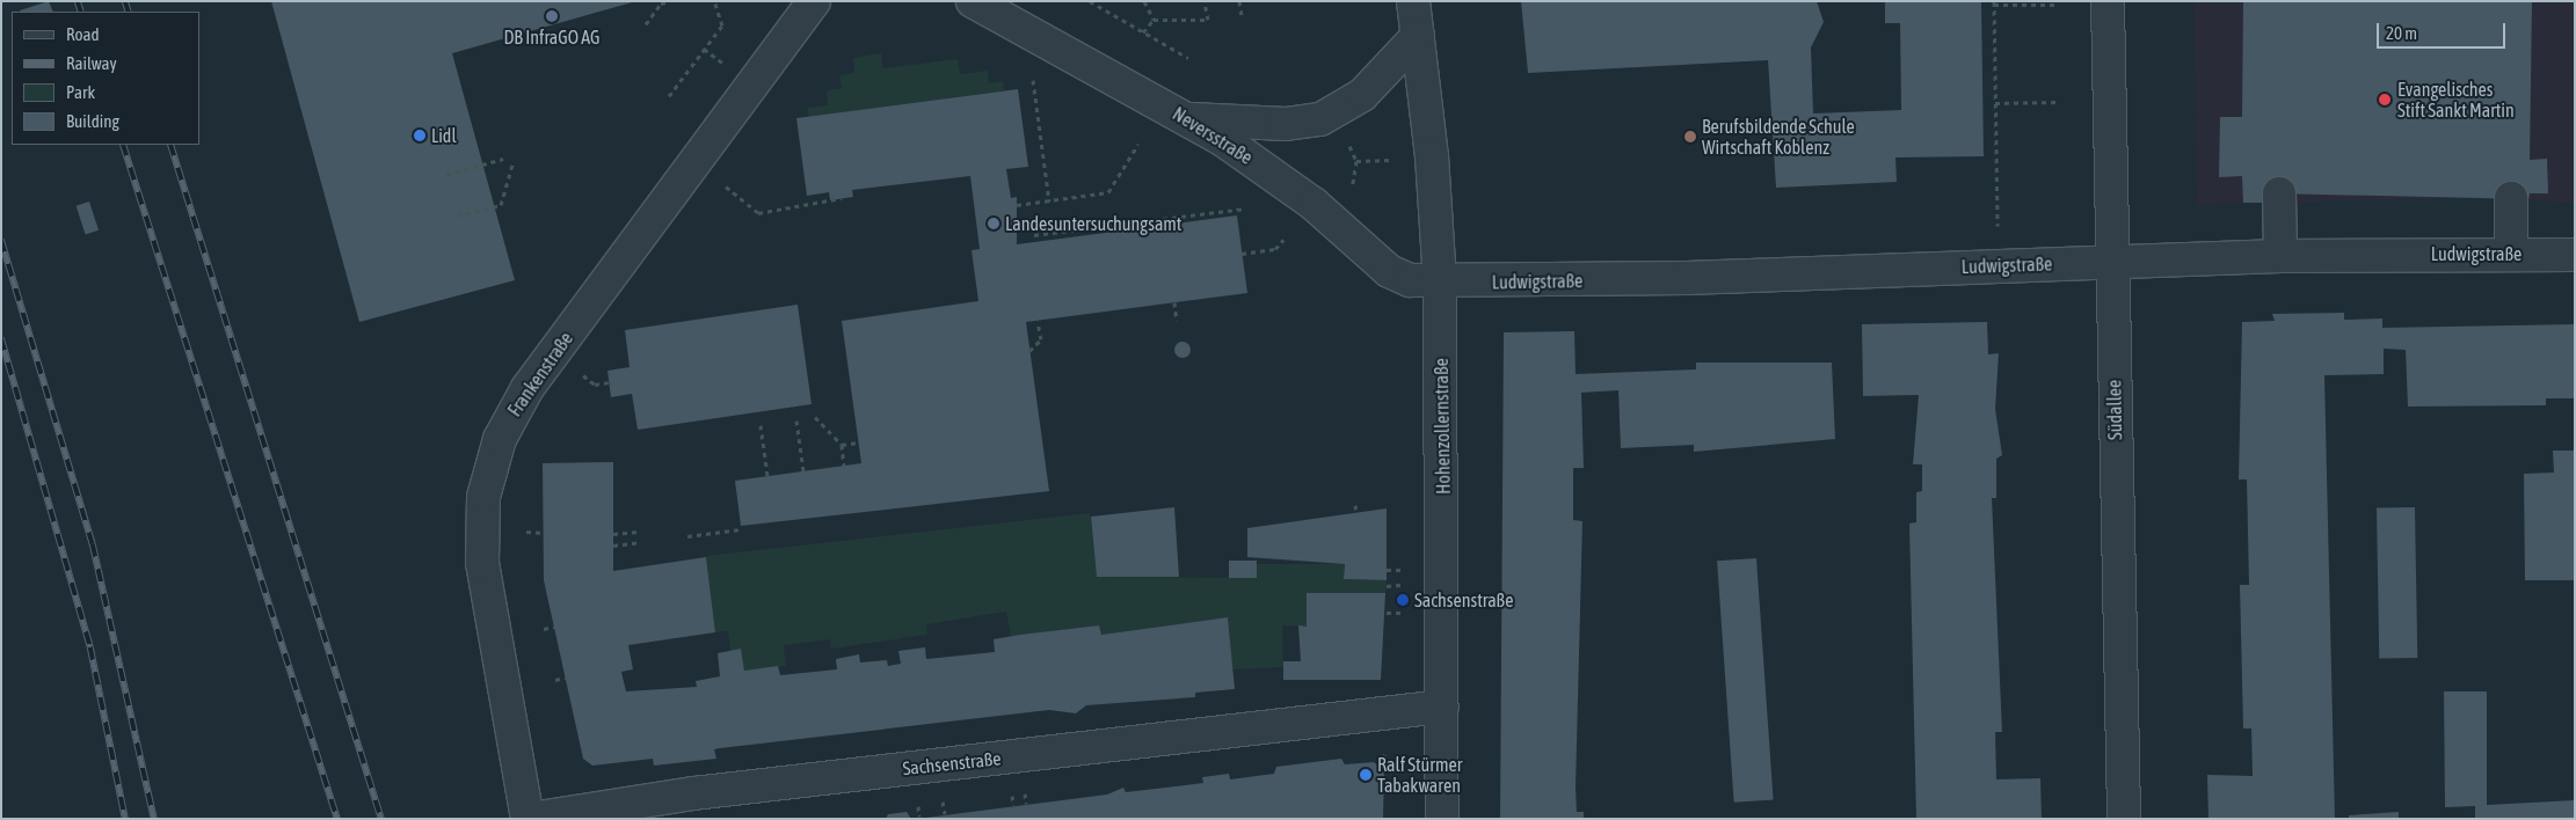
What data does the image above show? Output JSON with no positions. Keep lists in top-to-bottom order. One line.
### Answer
{"streets":{"street":["Neversstraße","Ludwigstraße","Frankenstraße","Südallee","Hohenzollernstraße","Sachsenstraße"]},"crossings":[["Neversstraße","Ludwigstraße"],["Neversstraße","Hohenzollernstraße"],["Ludwigstraße","Südallee"],["Ludwigstraße","Hohenzollernstraße"],["Hohenzollernstraße","Sachsenstraße"]],"places":["DB InfraGO AG","Evangelisches Stift Sankt Martin","Lidl","Berufsbildende Schule Wirtschaft Koblenz","Landesuntersuchungsamt","Sachsenstraße","Ralf Stürmer Tabakwaren"],"legend":["Road","Railway","Park","Building"],"scale_bar":"20 m"}
